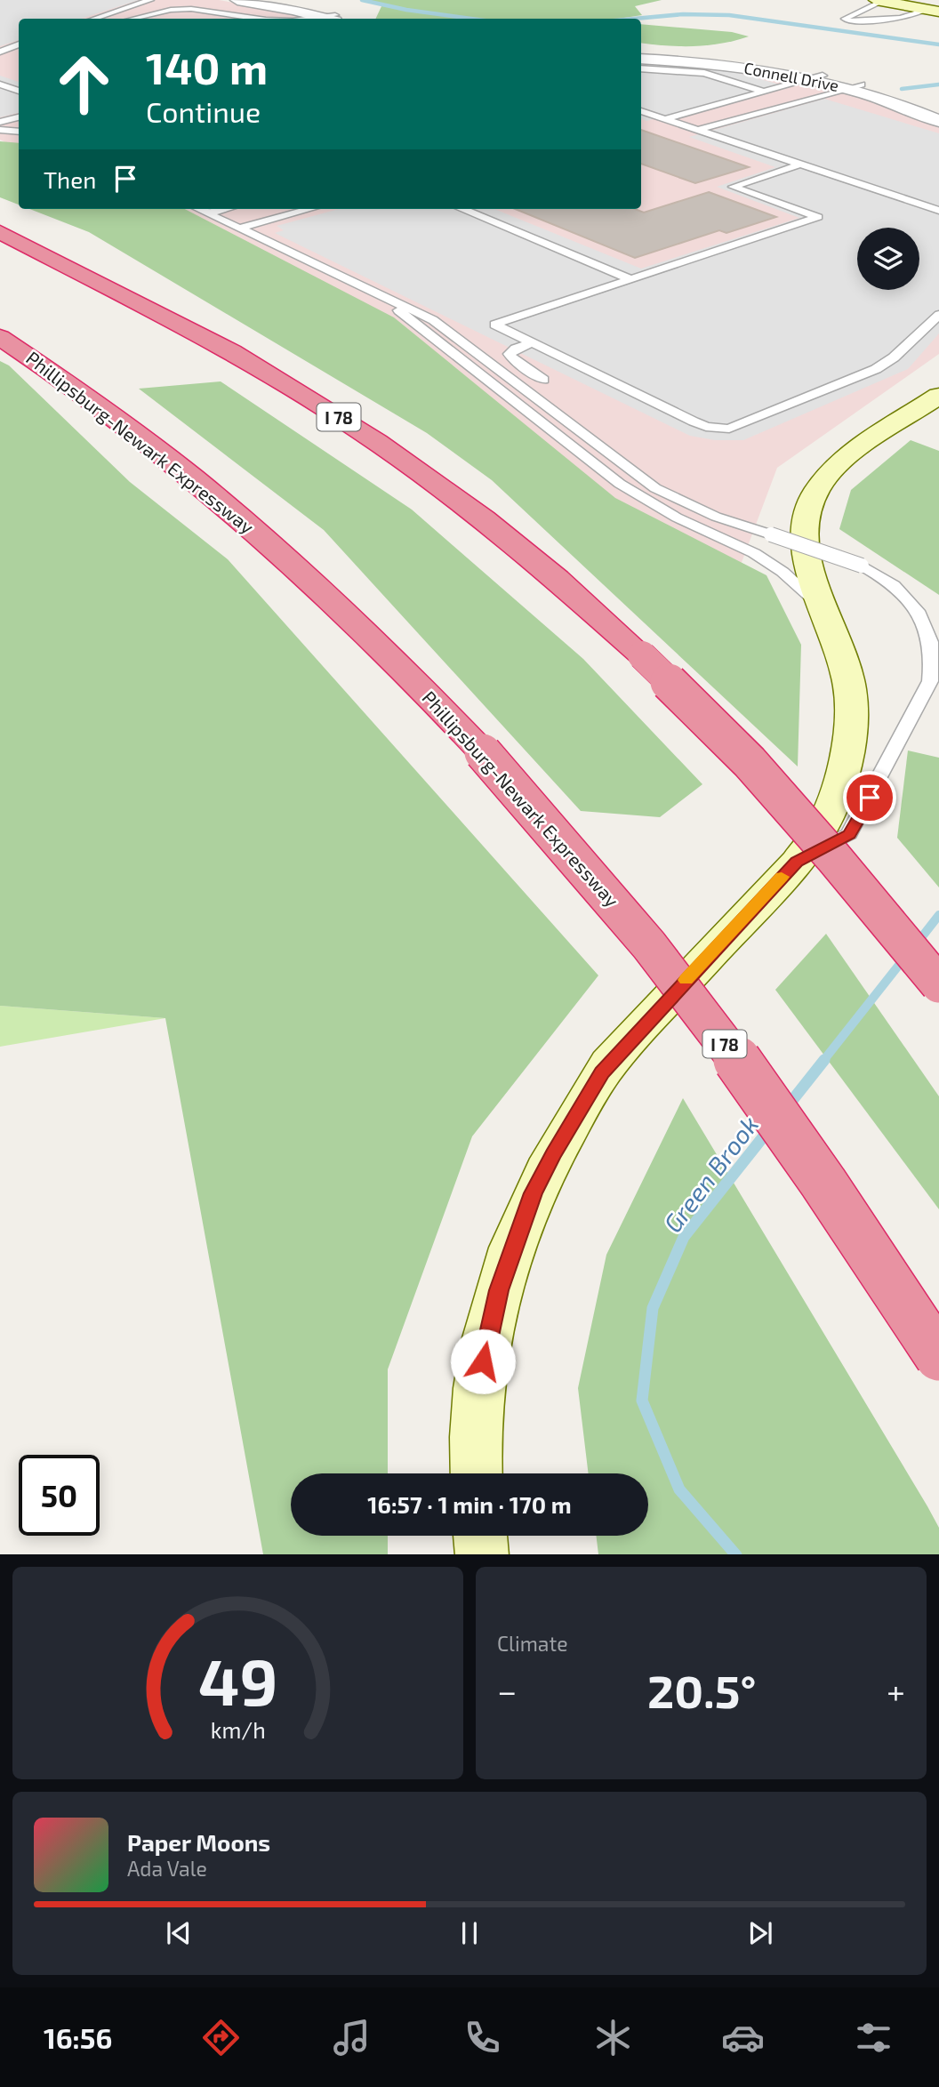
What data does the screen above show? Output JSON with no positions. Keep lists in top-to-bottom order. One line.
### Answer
{"streets":{"highway":["I 78","Phillipsburg-Newark Expressway"],"street":["Connell Drive"]},"water":["Green Brook"],"page":{"turn":["140 m","Continue"],"then":"Then","limit":"50","trip":"16:57 · 1 min · 170 m","tile":"Climate","heat":["−","20.5°","+"],"song":["Paper Moons","Ada Vale"],"tabs":"16:56","gauge":["49","km/h"]}}
